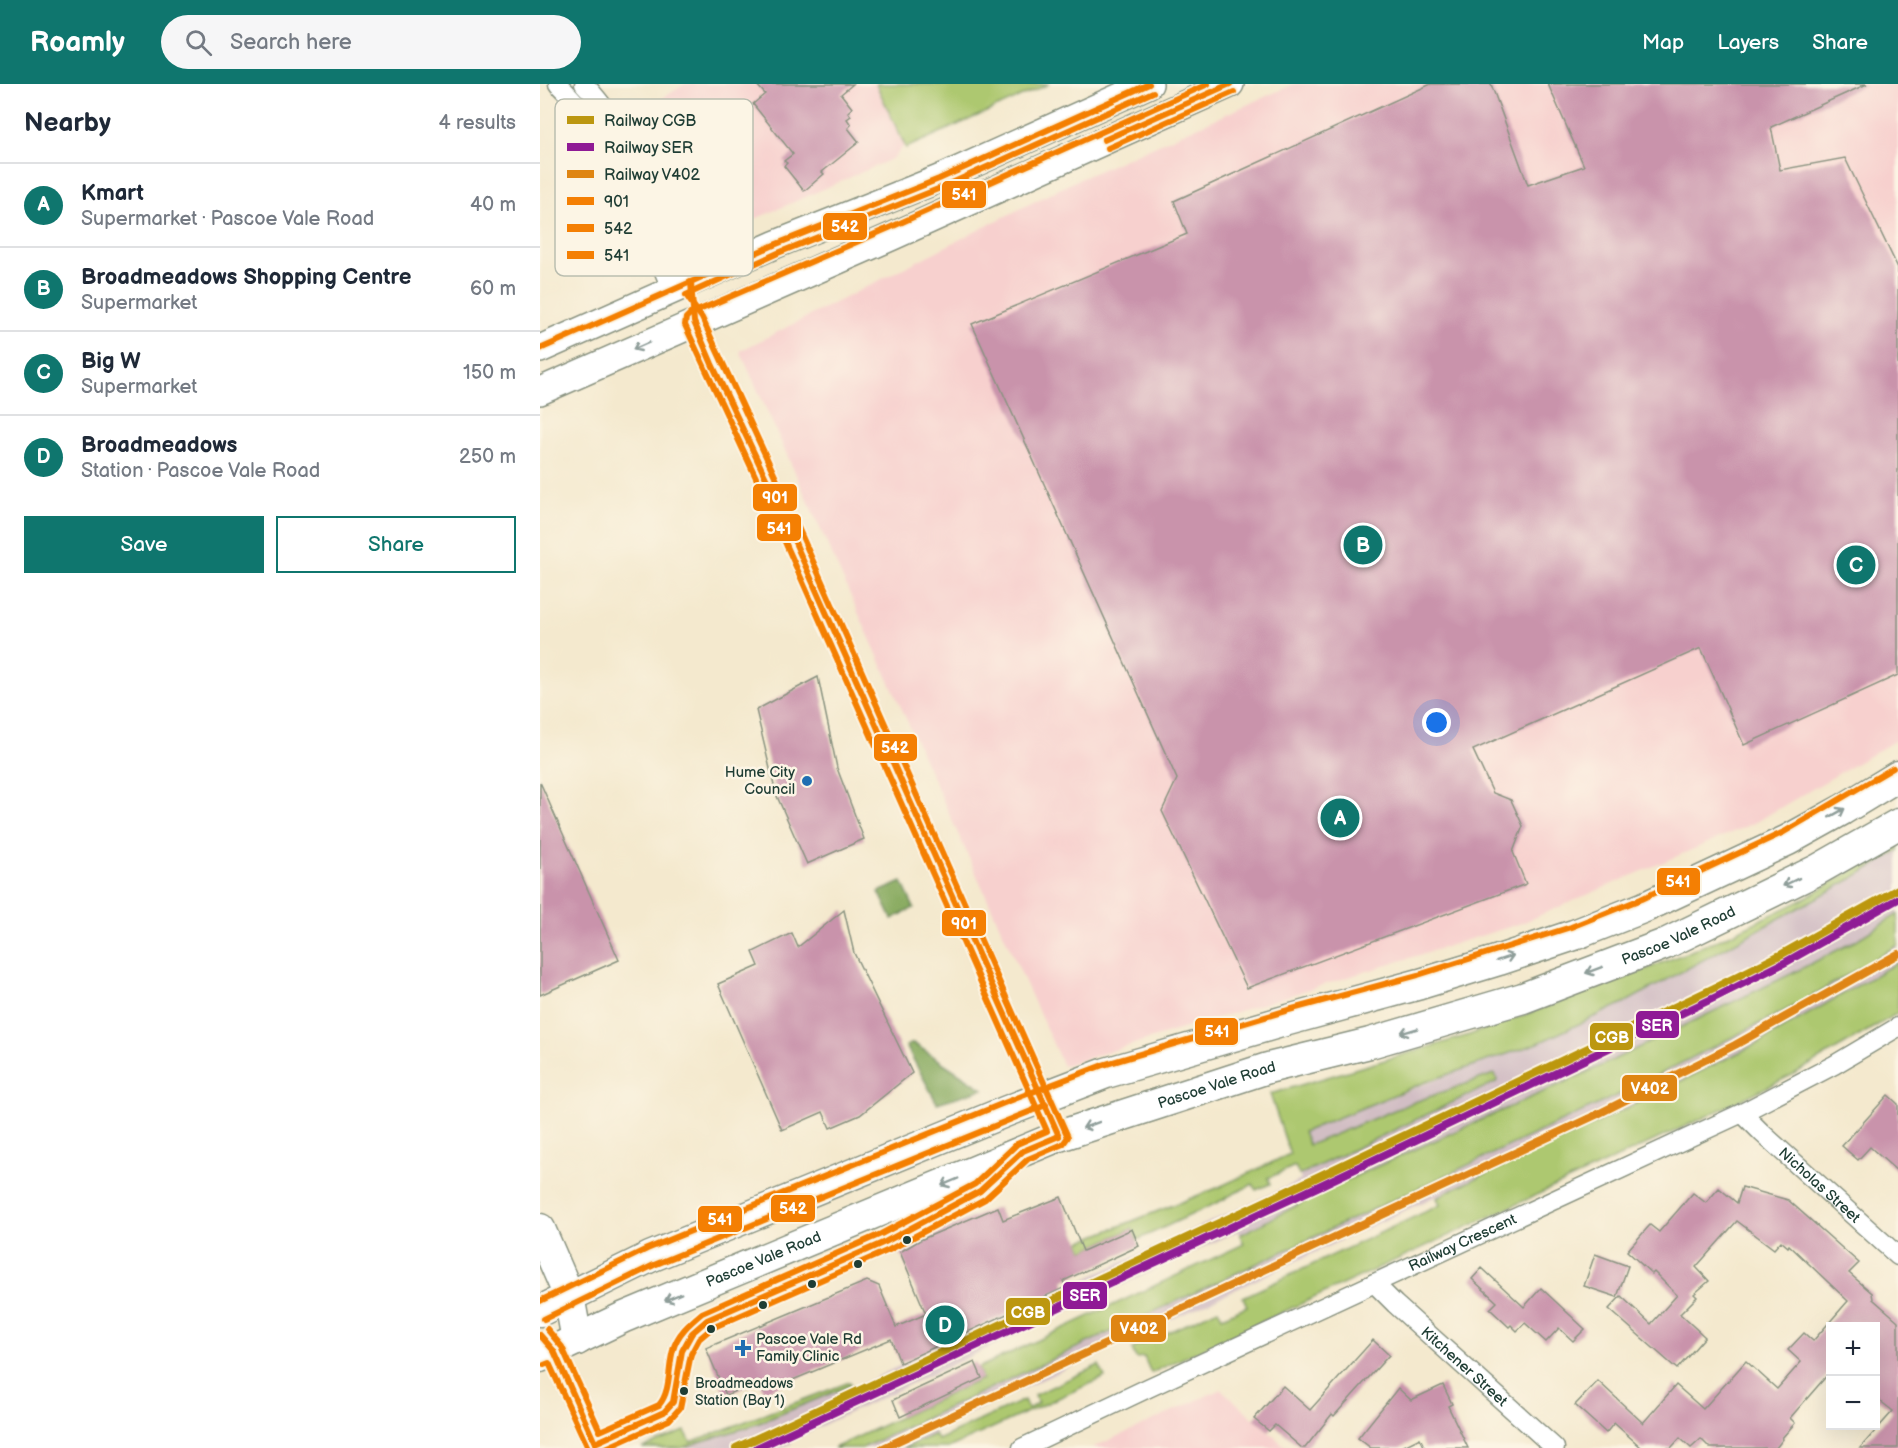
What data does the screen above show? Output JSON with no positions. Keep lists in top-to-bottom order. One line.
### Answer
{"streets":{"main road":["Pascoe Vale Road"],"street":["Nicholas Street","Railway Crescent","Kitchener Street"]},"crossings":[["Nicholas Street","Railway Crescent"],["Railway Crescent","Kitchener Street"]],"places":{"other":["Hume City Council","Broadmeadows Station (Bay 1)"],"health":["Pascoe Vale Rd Family Clinic"]},"lines":["transit line 901","transit line 541","transit line 542","rail line CGB","rail line SER","rail line V402"],"legend":["Railway CGB","Railway SER","Railway V402","901","542","541"],"page":{"header":"Roamly","search":"Search here","nav":["Map","Layers","Share"],"heading":["Nearby","4 results"],"list":[{"mark":"A","name":"Kmart","note":"Supermarket · Pascoe Vale Road","value":"40 m"},{"mark":"B","name":"Broadmeadows Shopping Centre","note":"Supermarket","value":"60 m"},{"mark":"C","name":"Big W","note":"Supermarket","value":"150 m"},{"mark":"D","name":"Broadmeadows","note":"Station · Pascoe Vale Road","value":"250 m"}],"buttons":["Save","Share"],"pins":["B","C","A","D"],"map_buttons":["+","−"]}}
